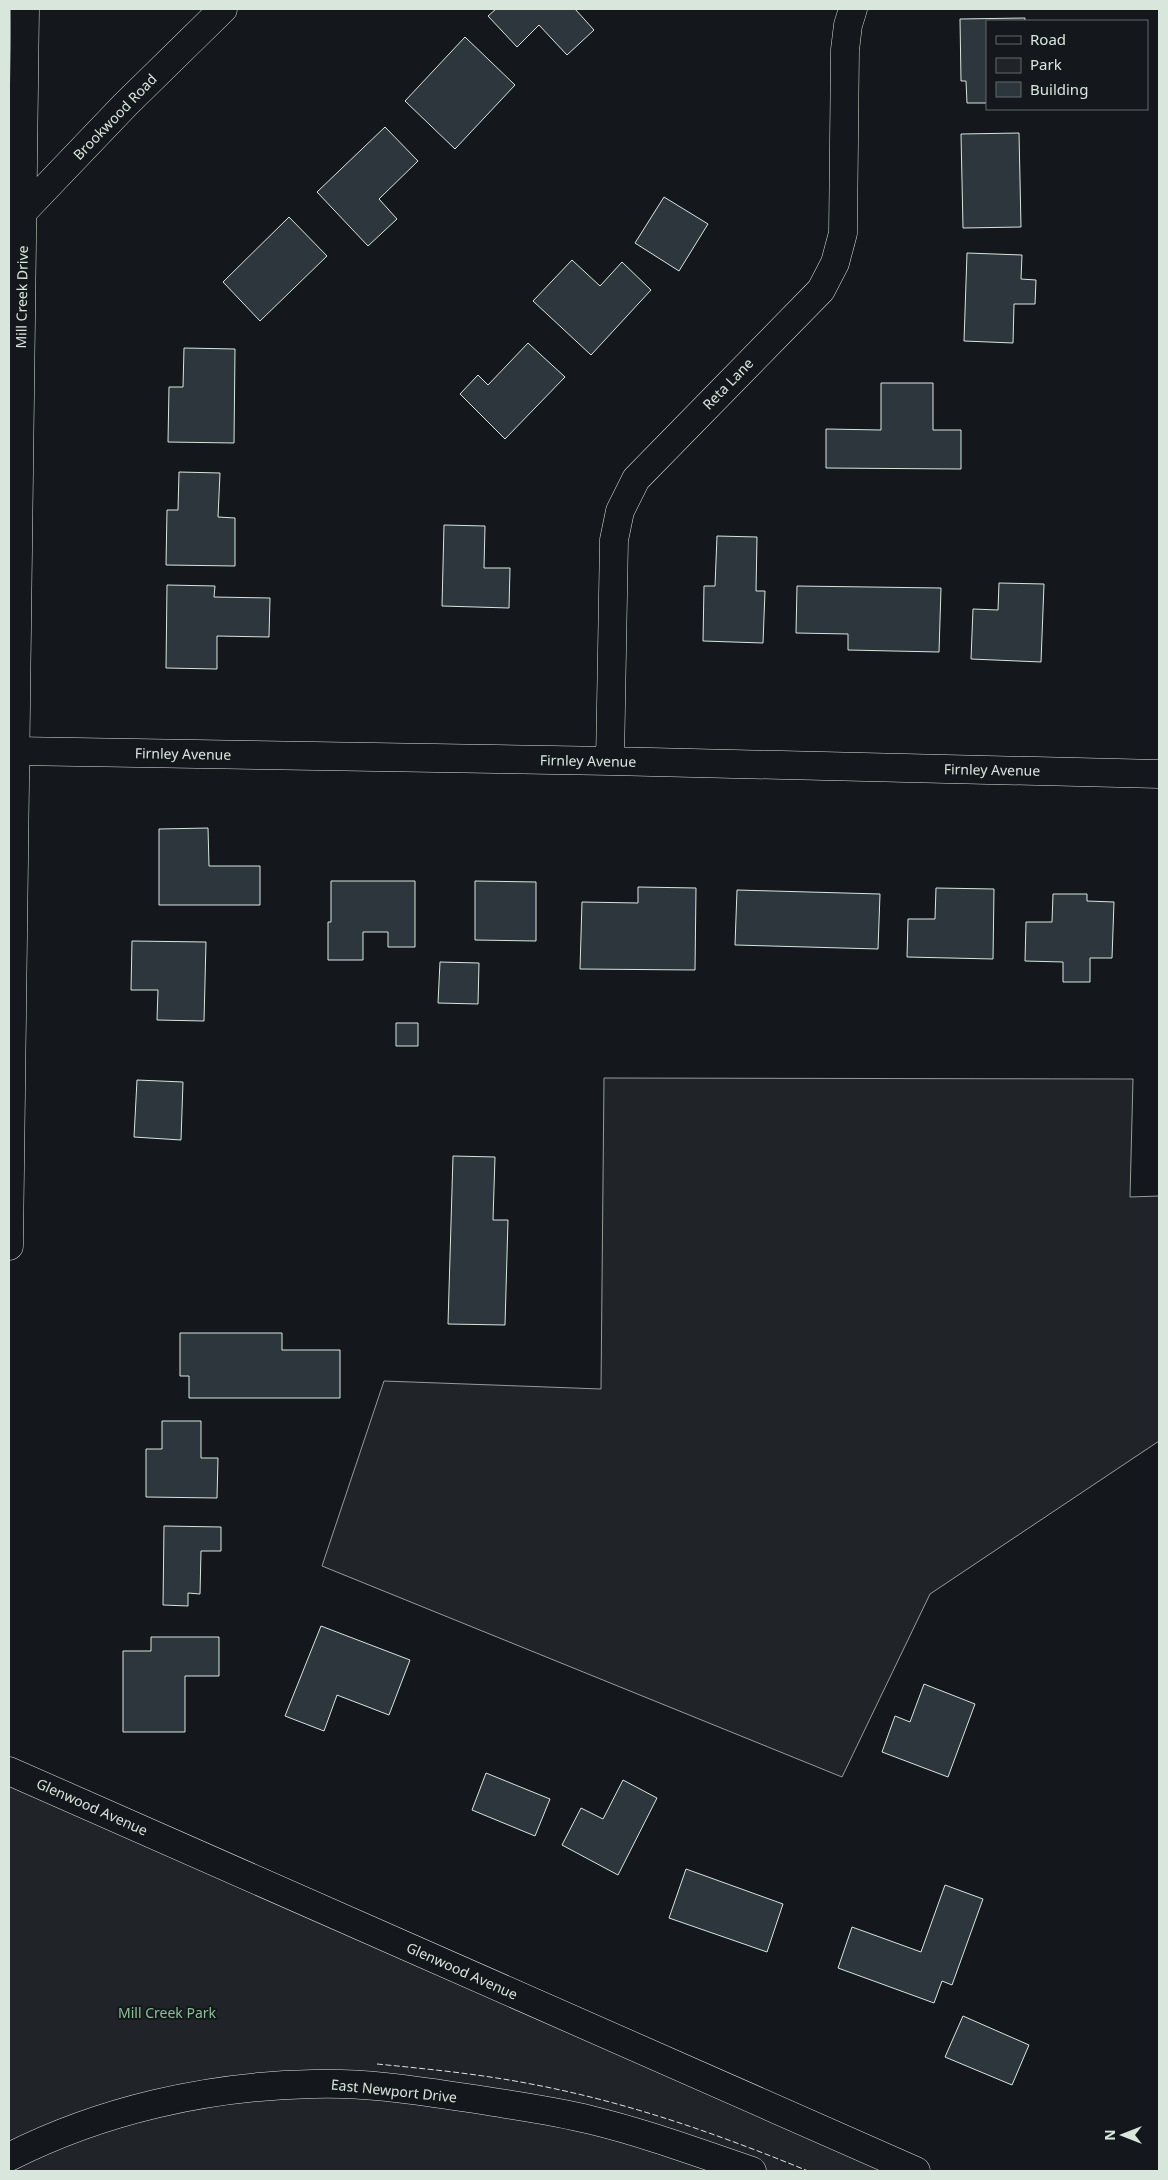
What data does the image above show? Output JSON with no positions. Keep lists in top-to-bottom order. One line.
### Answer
{"streets":{"street":["Brookwood Road","Mill Creek Drive","Reta Lane","Firnley Avenue","Glenwood Avenue","East Newport Drive"]},"crossings":[["Brookwood Road","Mill Creek Drive"],["Mill Creek Drive","Firnley Avenue"],["Reta Lane","Firnley Avenue"]],"parks":["Mill Creek Park"],"legend":["Road","Park","Building"],"north":"left"}
